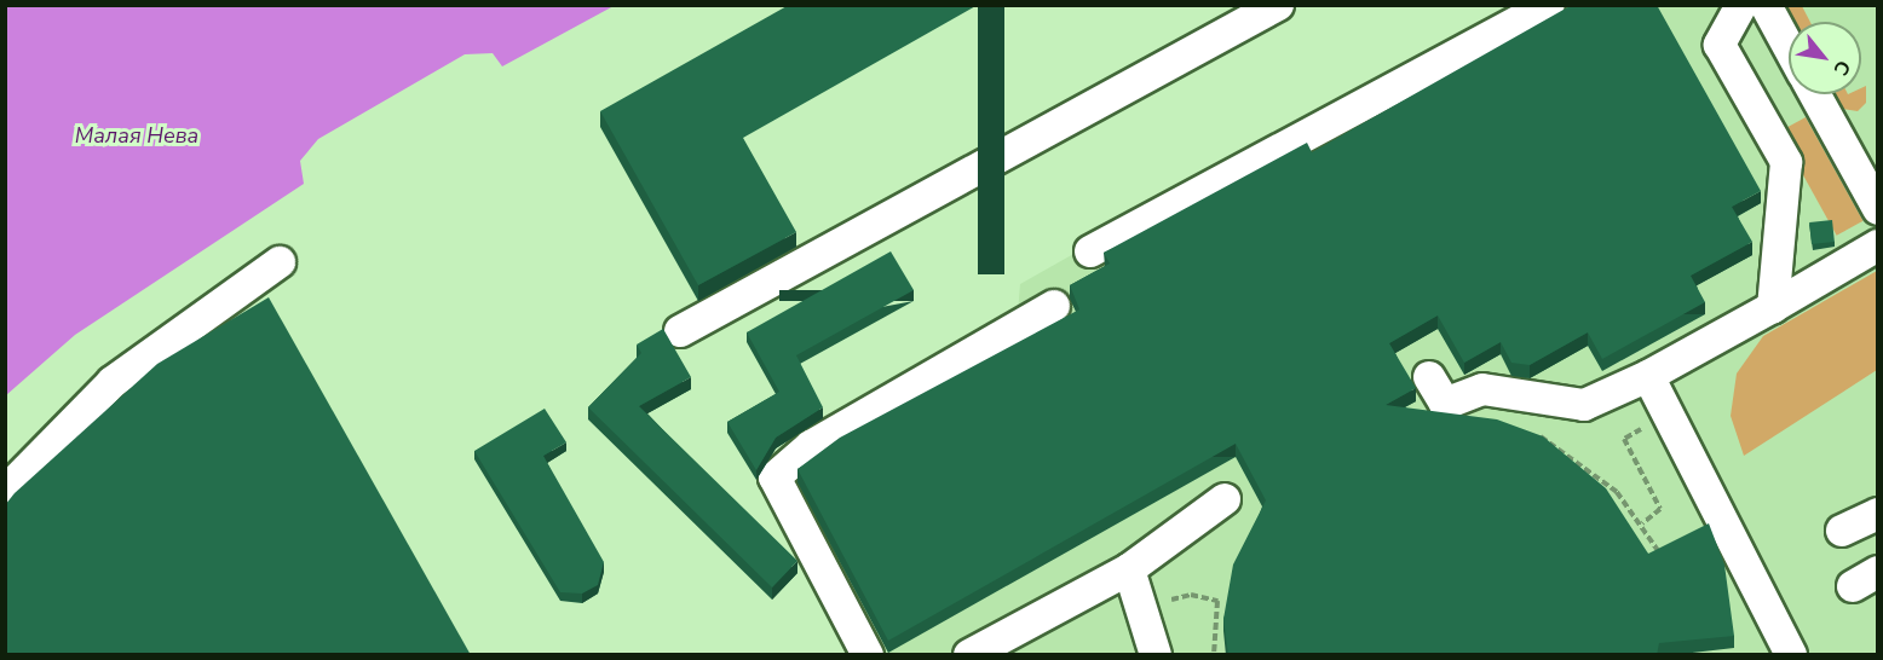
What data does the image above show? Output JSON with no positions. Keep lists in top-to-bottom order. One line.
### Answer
{"water":["Малая Нева"],"north":"bottom right"}
